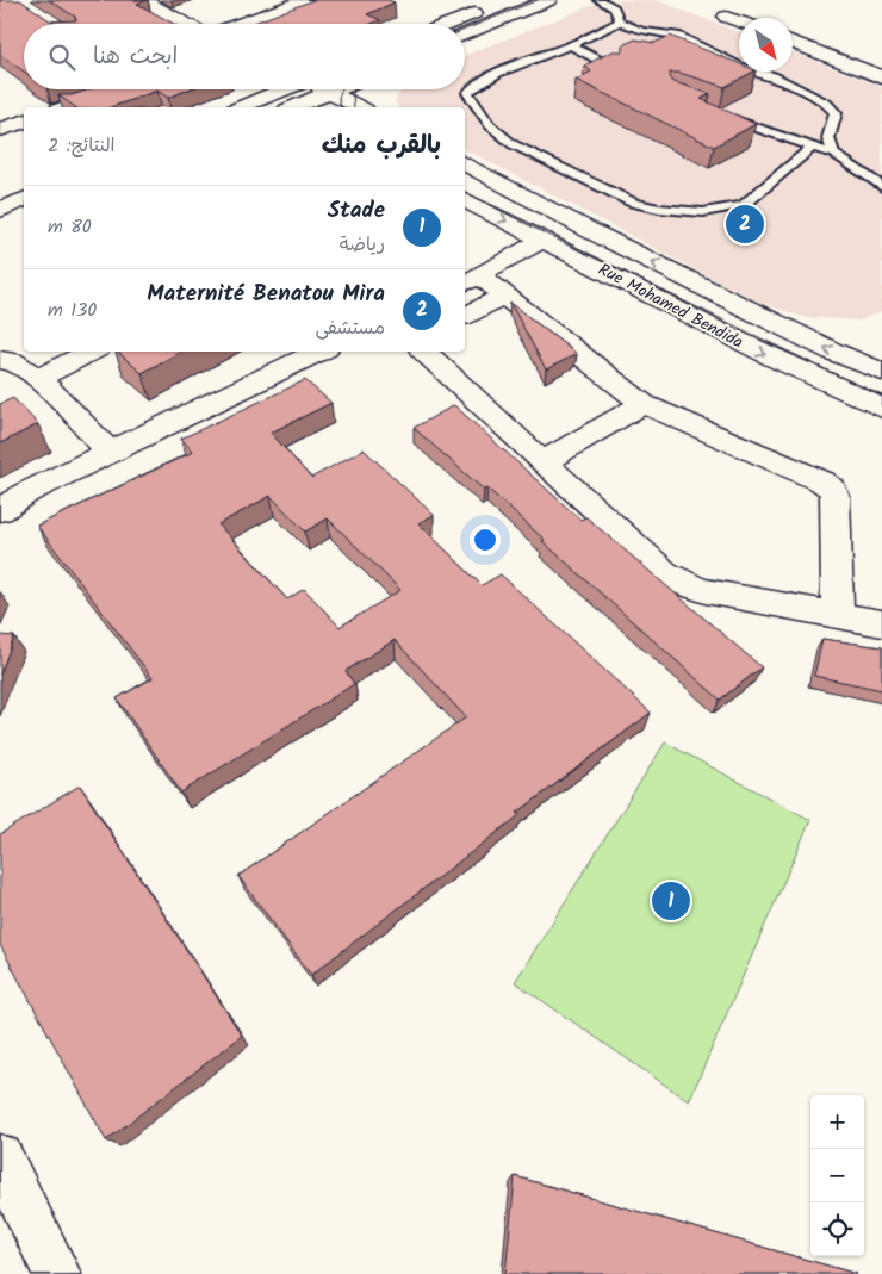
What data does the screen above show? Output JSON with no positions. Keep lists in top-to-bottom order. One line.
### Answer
{"streets":{"street":["Rue Mohamed Bendida"]},"north":"bottom right","page":{"search":"ابحث هنا","heading":["بالقرب منك","النتائج: 2"],"list":[{"mark":"1","name":"Stade","note":"رياضة","value":"80 m"},{"mark":"2","name":"Maternité Benatou Mira","note":"مستشفى","value":"130 m"}],"pins":["2","1"],"map_buttons":["+","−"]}}
